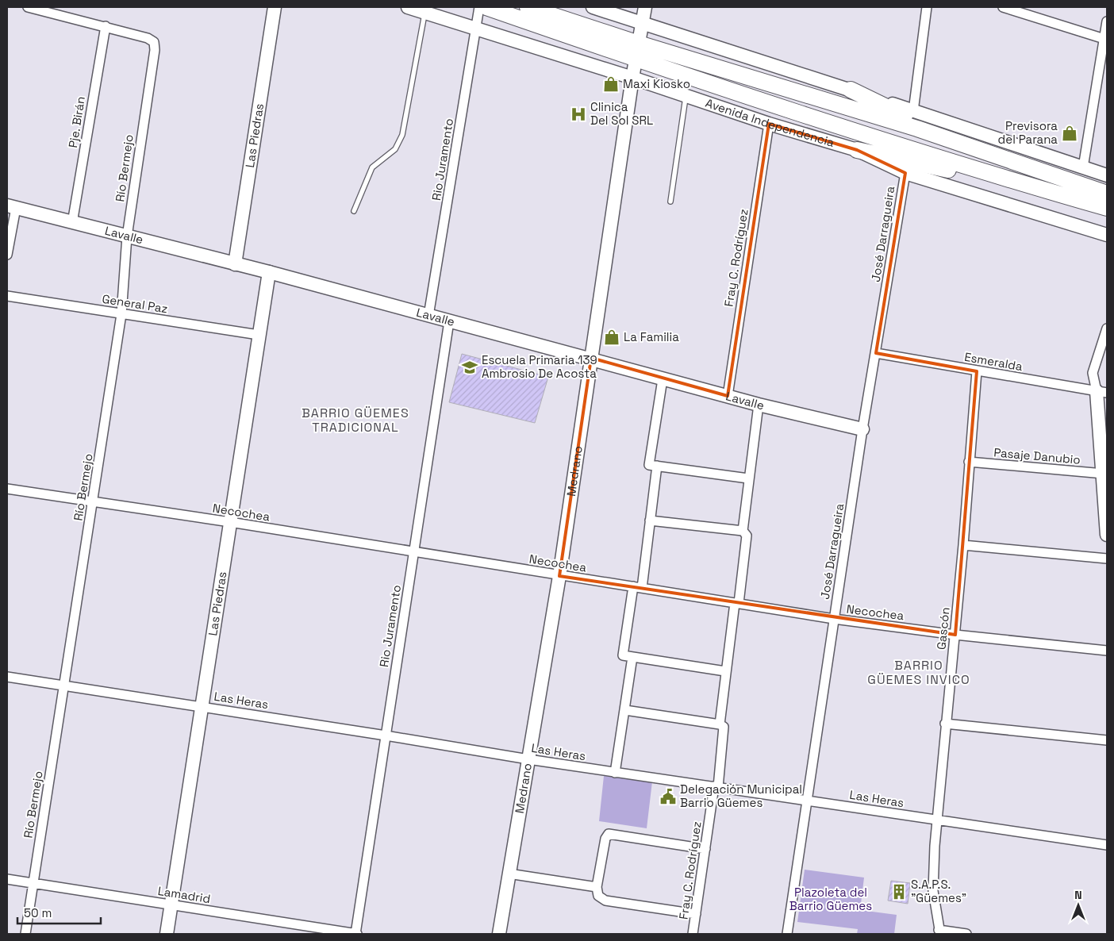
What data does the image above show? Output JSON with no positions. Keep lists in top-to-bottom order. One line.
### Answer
{"streets":{"highway":["Avenida Independencia"],"street":["Pje. Birán","Las Piedras","Rio Juramento","Río Bermejo","José Darragueira","Lavalle","Fray C. Rodríguez","General Paz","Esmeralda","Pasaje Danubio","Medrano","Necochea","Gascón","Las Heras","Lamadrid"]},"crossings":[["Pje. Birán","Río Bermejo"],["Pje. Birán","Lavalle"],["Avenida Independencia","Rio Juramento"],["Avenida Independencia","José Darragueira"],["Avenida Independencia","Fray C. Rodríguez"],["Avenida Independencia","Medrano"],["Las Piedras","Lavalle"],["Las Piedras","General Paz"],["Las Piedras","Necochea"],["Las Piedras","Las Heras"],["Las Piedras","Lamadrid"],["Rio Juramento","Lavalle"],["Rio Juramento","Necochea"],["Rio Juramento","Las Heras"],["Rio Juramento","Lamadrid"],["Río Bermejo","Lavalle"],["Río Bermejo","General Paz"],["Río Bermejo","Necochea"],["Río Bermejo","Las Heras"],["Río Bermejo","Lamadrid"],["José Darragueira","Lavalle"],["José Darragueira","Esmeralda"],["José Darragueira","Necochea"],["José Darragueira","Las Heras"],["Lavalle","Fray C. Rodríguez"],["Lavalle","Medrano"],["Fray C. Rodríguez","Las Heras"],["Esmeralda","Gascón"],["Pasaje Danubio","Gascón"],["Medrano","Necochea"],["Medrano","Las Heras"],["Necochea","Gascón"],["Gascón","Las Heras"]],"districts":["BARRIO GÜEMES TRADICIONAL","BARRIO GÜEMES INVICO"],"parks":["Plazoleta del Barrio Güemes"],"places":{"shop":["Maxi Kiosko","Previsora del Parana","La Familia"],"hospital":["Clinica Del Sol SRL"],"school or university":["Escuela Primaria 139 Ambrosio De Acosta"],"public building":["Delegación Municipal Barrio Güemes"],"building":["S.A.P.S. \"Güemes\""]},"scale_bar":"50 m","north":"top"}
